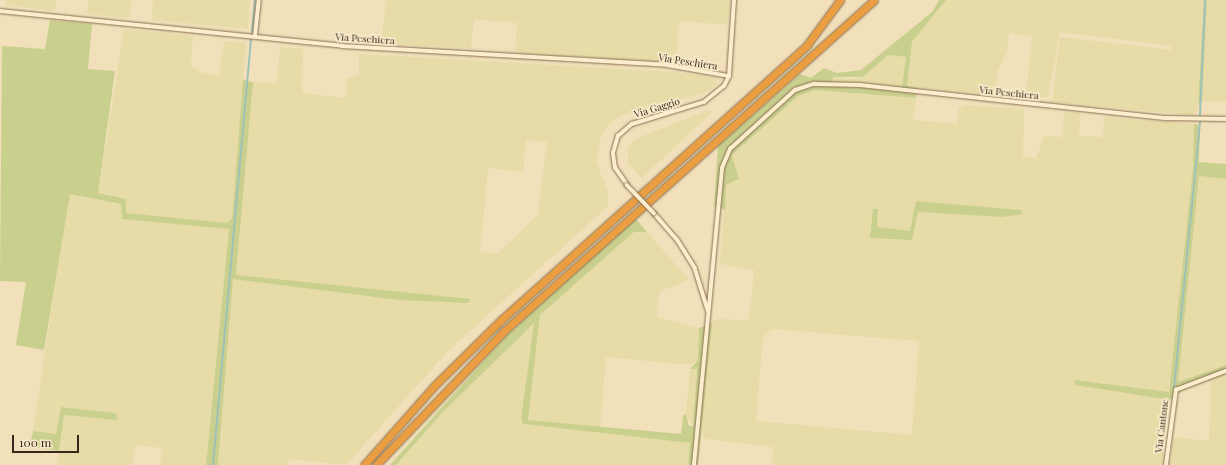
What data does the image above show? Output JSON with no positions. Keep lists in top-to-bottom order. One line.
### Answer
{"streets":{"street":["Via Peschiera","Via Gaggio","Via Cantone"]},"crossings":[["Via Peschiera","Via Gaggio"]],"scale_bar":"100 m"}
